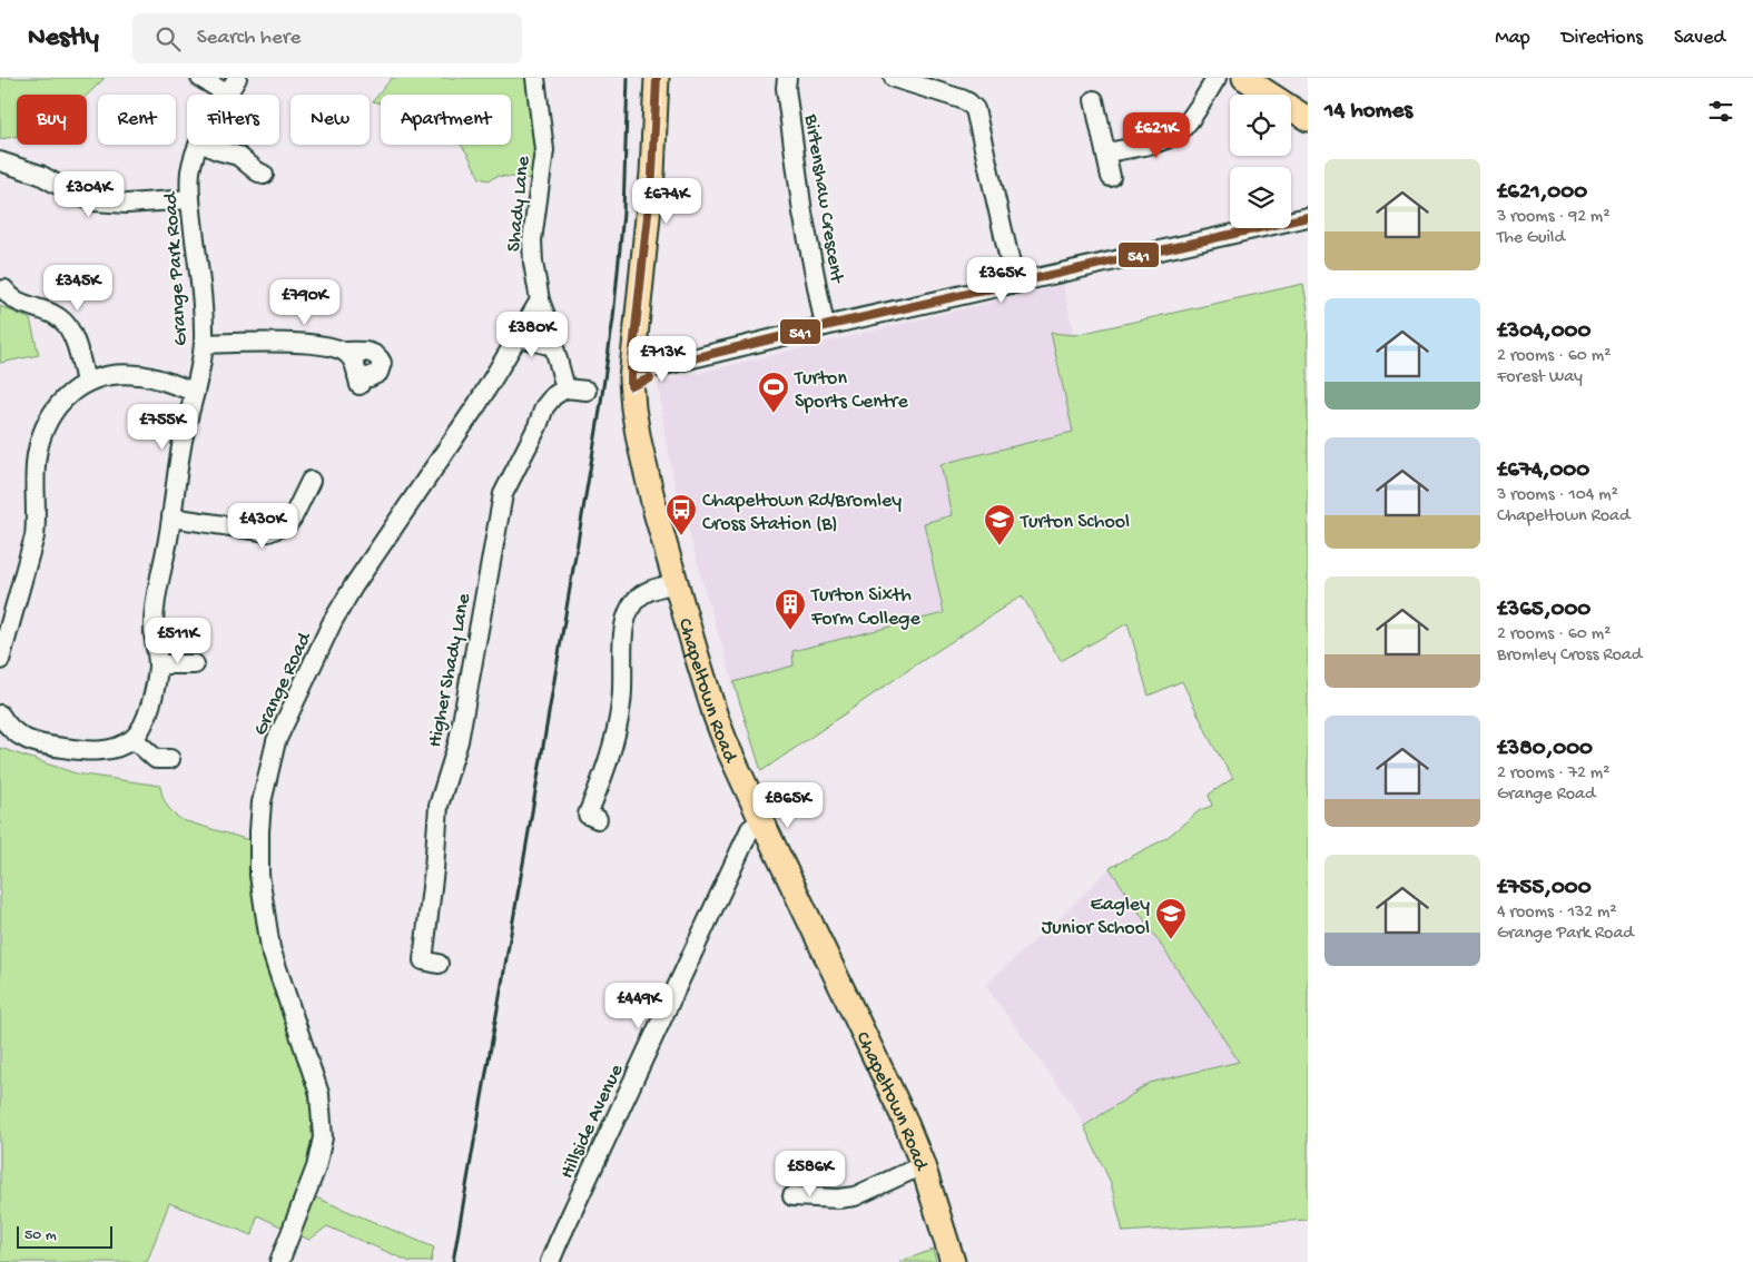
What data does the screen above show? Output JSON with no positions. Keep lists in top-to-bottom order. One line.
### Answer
{"streets":{"main road":["Chapeltown Road"],"street":["Birtenshaw Crescent","Shady Lane","Grange Park Road","Higher Shady Lane","Grange Road","Hillside Avenue"]},"crossings":[["Shady Lane","Grange Road"],["Chapeltown Road","Hillside Avenue"]],"places":{"sports":["Turton Sports Centre"],"bus stop":["Chapeltown Rd/Bromley Cross Station (B)"],"school or university":["Turton School","Eagley Junior School"],"building":["Turton Sixth Form College"]},"lines":["transit line 541"],"scale_bar":"50 m","page":{"header":"Nestly","search":"Search here","nav":["Map","Directions","Saved"],"heading":"14 homes","chip":["Buy","Rent","Filters","New","Apartment"],"price":["£621K","£304K","£674K","£365K","£345K","£790K","£380K","£713K","£755K","£430K","£511K","£865K","£449K","£586K"],"list":[{"name":"£621,000","note":"3 rooms · 92 m² · The Guild"},{"name":"£304,000","note":"2 rooms · 60 m² · Forest Way"},{"name":"£674,000","note":"3 rooms · 104 m² · Chapeltown Road"},{"name":"£365,000","note":"2 rooms · 60 m² · Bromley Cross Road"},{"name":"£380,000","note":"2 rooms · 72 m² · Grange Road"},{"name":"£755,000","note":"4 rooms · 132 m² · Grange Park Road"}],"scale":"50 m"}}
